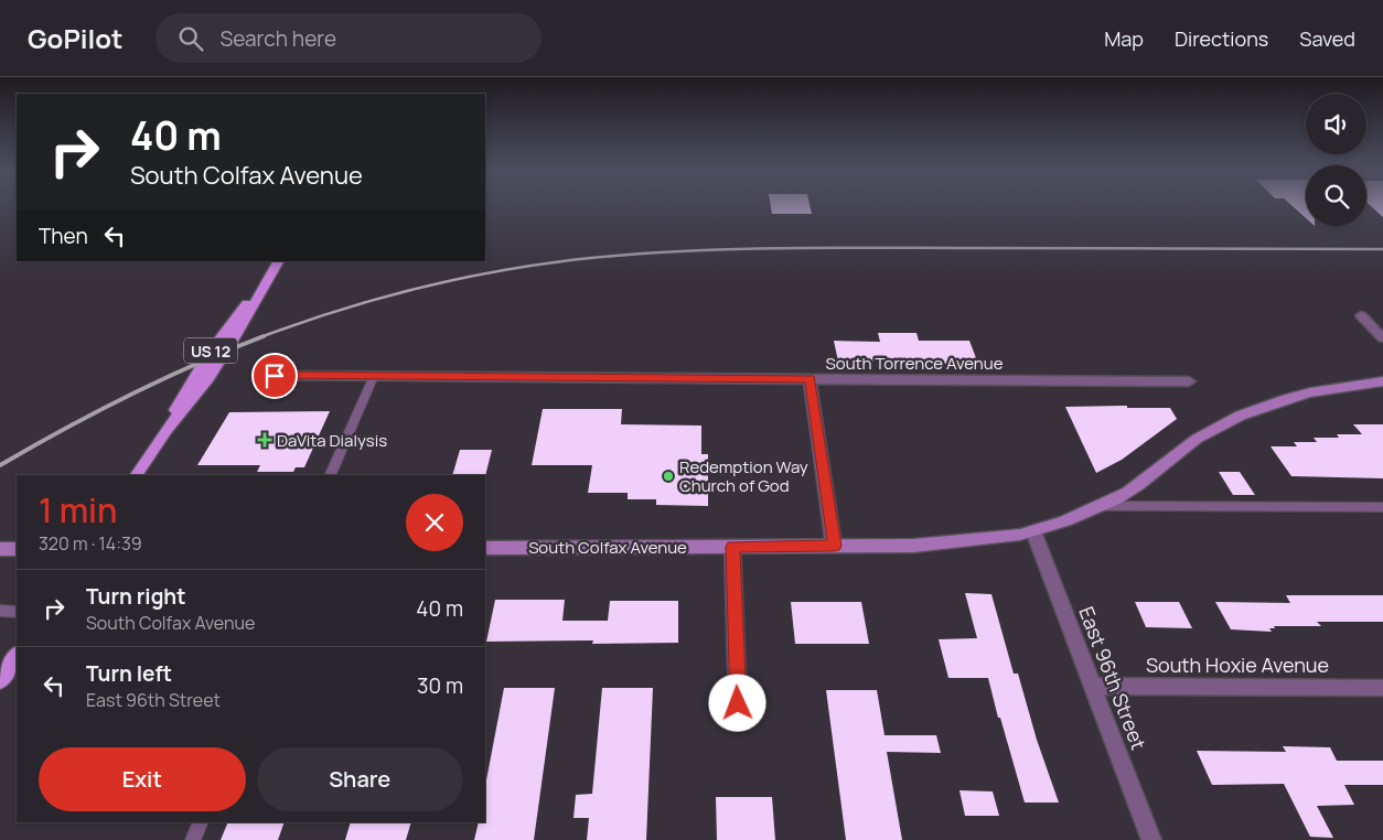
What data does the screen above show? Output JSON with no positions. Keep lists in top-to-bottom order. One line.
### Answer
{"streets":{"main road":["US 12","South Colfax Avenue"],"street":["South Torrence Avenue","South Hoxie Avenue","East 96th Street"]},"crossings":[["South Colfax Avenue","East 96th Street"],["South Hoxie Avenue","East 96th Street"]],"places":{"health":["DaVita Dialysis"],"other":["Redemption Way Church of God"]},"page":{"header":"GoPilot","search":"Search here","nav":["Map","Directions","Saved"],"turn":["40 m","South Colfax Avenue"],"then":"Then","heading":["1 min","320 m · 14:39"],"list":[{"name":"Turn right","note":"South Colfax Avenue","value":"40 m"},{"name":"Turn left","note":"East 96th Street","value":"30 m"}],"buttons":["Exit","Share"]}}
